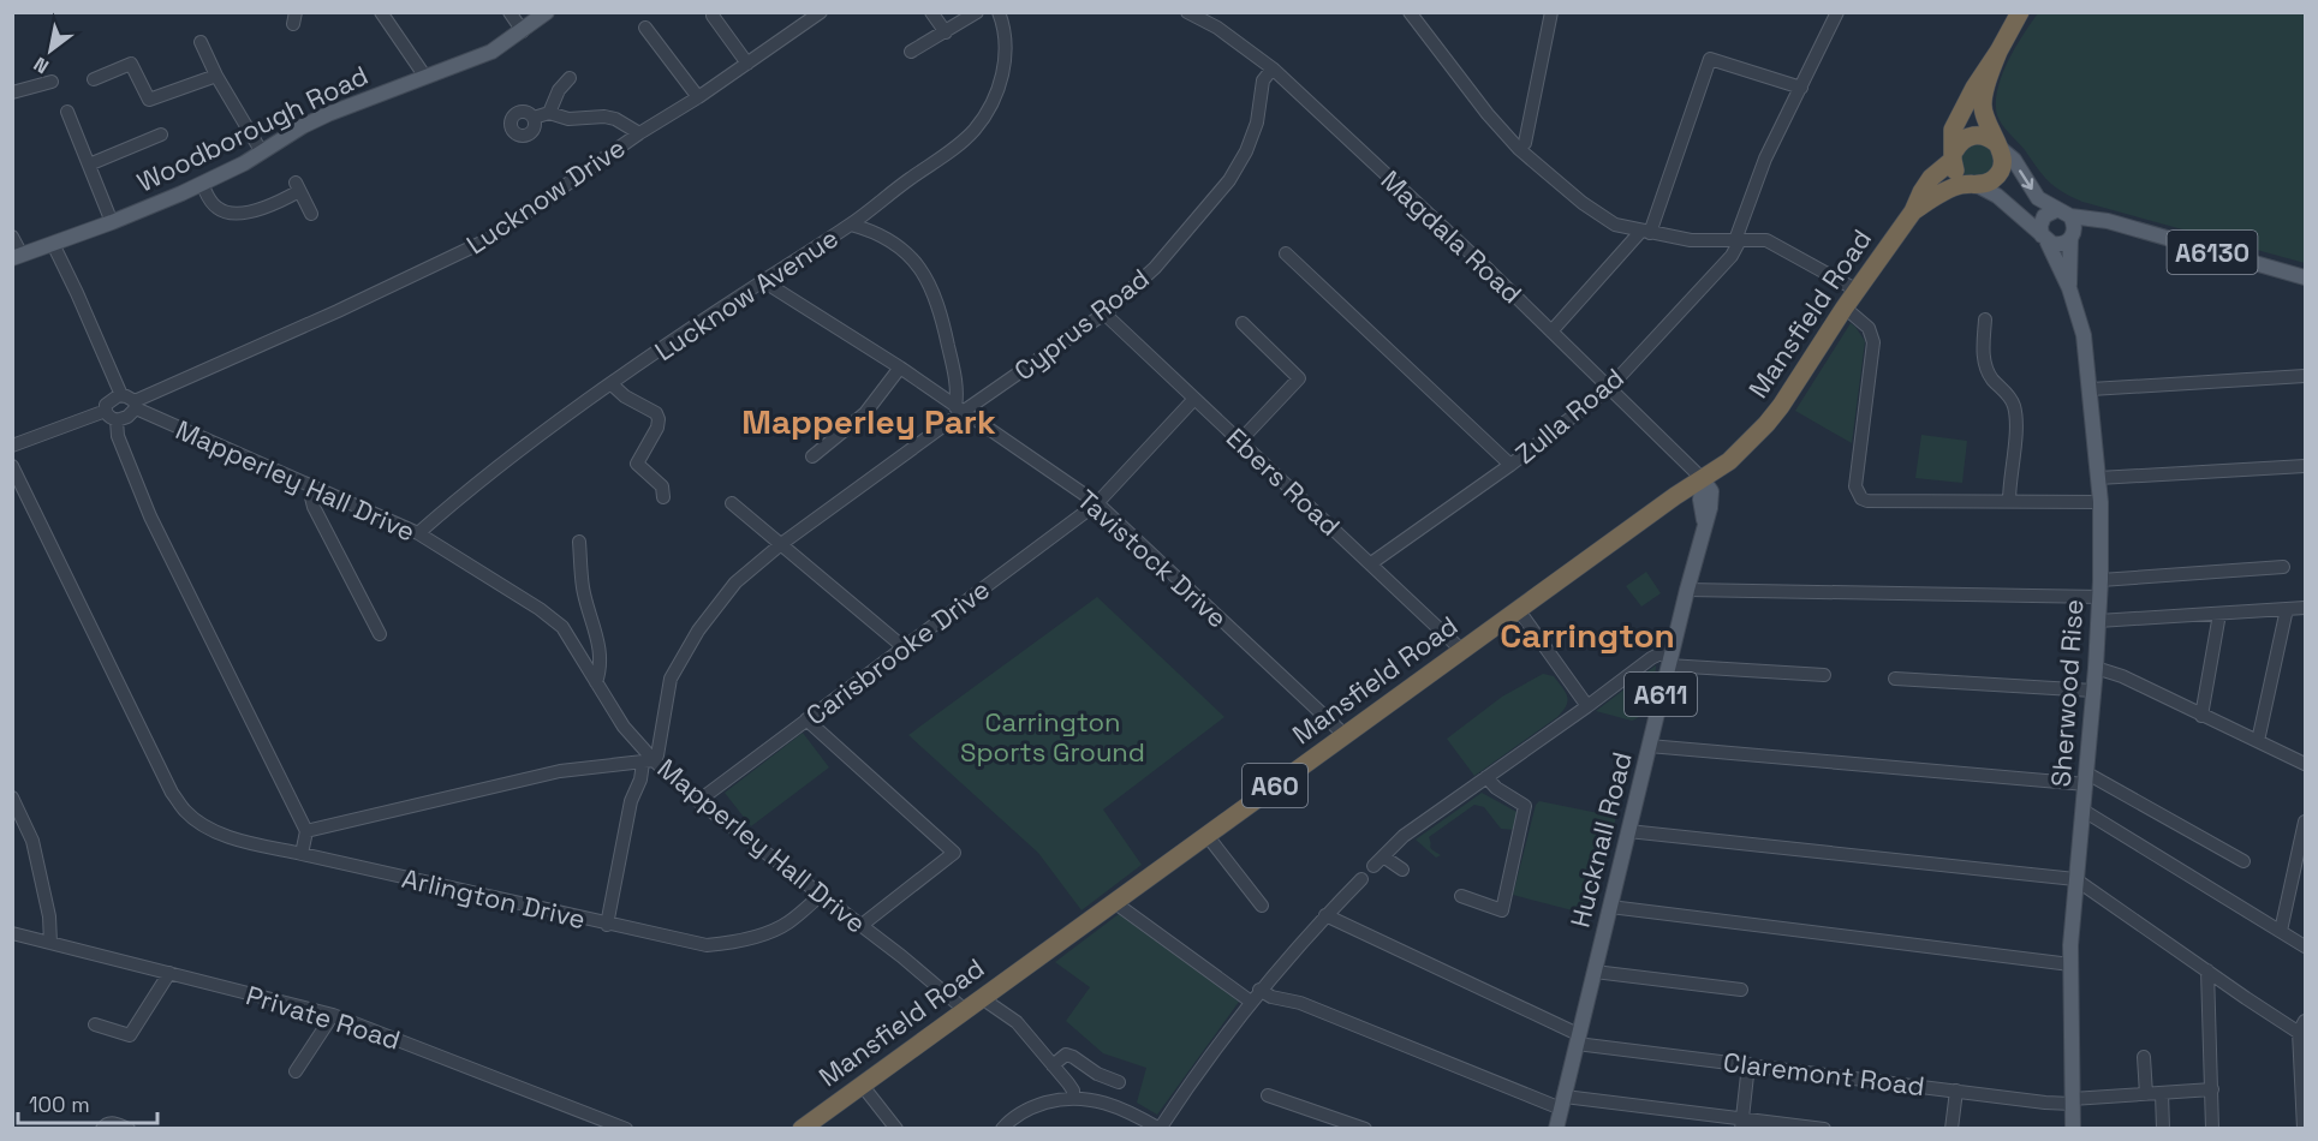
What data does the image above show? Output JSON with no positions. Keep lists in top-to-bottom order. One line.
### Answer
{"streets":{"highway":["Mansfield Road","A60"],"main road":["Woodborough Road","A6130","Sherwood Rise","A611","Hucknall Road"],"street":["Lucknow Drive","Magdala Road","Lucknow Avenue","Cyprus Road","Zulla Road","Mapperley Hall Drive","Ebers Road","Tavistock Drive","Carisbrooke Drive","Arlington Drive","Private Road","Claremont Road"]},"crossings":[["Lucknow Drive","Mapperley Hall Drive"],["Magdala Road","Mansfield Road"],["Magdala Road","Cyprus Road"],["Magdala Road","Zulla Road"],["Magdala Road","Hucknall Road"],["A6130","Sherwood Rise"],["Lucknow Avenue","Mapperley Hall Drive"],["Lucknow Avenue","Tavistock Drive"],["Mansfield Road","Mapperley Hall Drive"],["Mansfield Road","Ebers Road"],["Mansfield Road","Tavistock Drive"],["Mansfield Road","Hucknall Road"],["Cyprus Road","Mapperley Hall Drive"],["Cyprus Road","Ebers Road"],["Cyprus Road","Tavistock Drive"],["Cyprus Road","Arlington Drive"],["Zulla Road","Ebers Road"],["Mapperley Hall Drive","Carisbrooke Drive"],["Mapperley Hall Drive","Arlington Drive"],["Ebers Road","Carisbrooke Drive"],["Tavistock Drive","Carisbrooke Drive"],["Sherwood Rise","Claremont Road"],["Hucknall Road","Claremont Road"]],"districts":["Mapperley Park","Carrington"],"parks":["Carrington Sports Ground"],"scale_bar":"100 m","north":"bottom left"}
